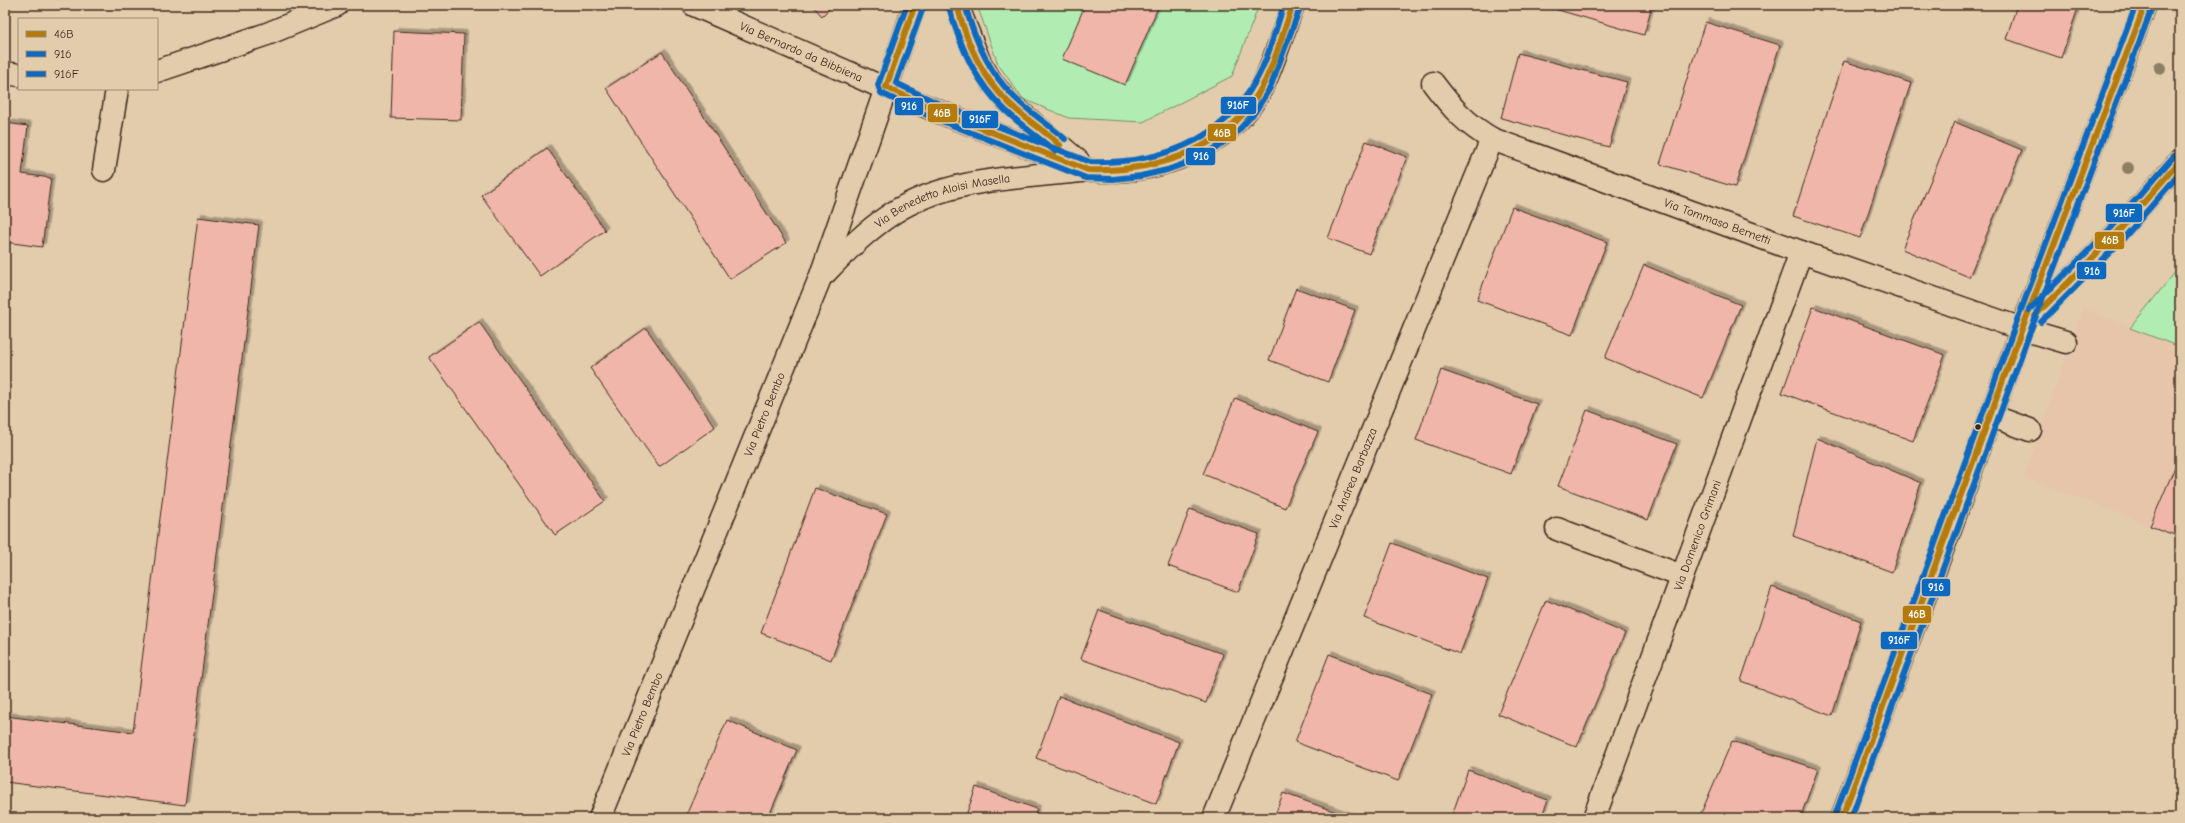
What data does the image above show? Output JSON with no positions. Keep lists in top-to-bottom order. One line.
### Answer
{"streets":{"street":["Via Bernardo da Bibbiena","Via Benedetto Aloisi Masella","Via Tommaso Bernetti","Via Pietro Bembo","Via Andrea Barbazza","Via Domenico Grimani"]},"crossings":[["Via Bernardo da Bibbiena","Via Benedetto Aloisi Masella"],["Via Bernardo da Bibbiena","Via Pietro Bembo"],["Via Benedetto Aloisi Masella","Via Pietro Bembo"],["Via Tommaso Bernetti","Via Andrea Barbazza"],["Via Tommaso Bernetti","Via Domenico Grimani"]],"lines":["transit line 46B","transit line 916","transit line 916F"],"legend":["46B","916","916F"]}
